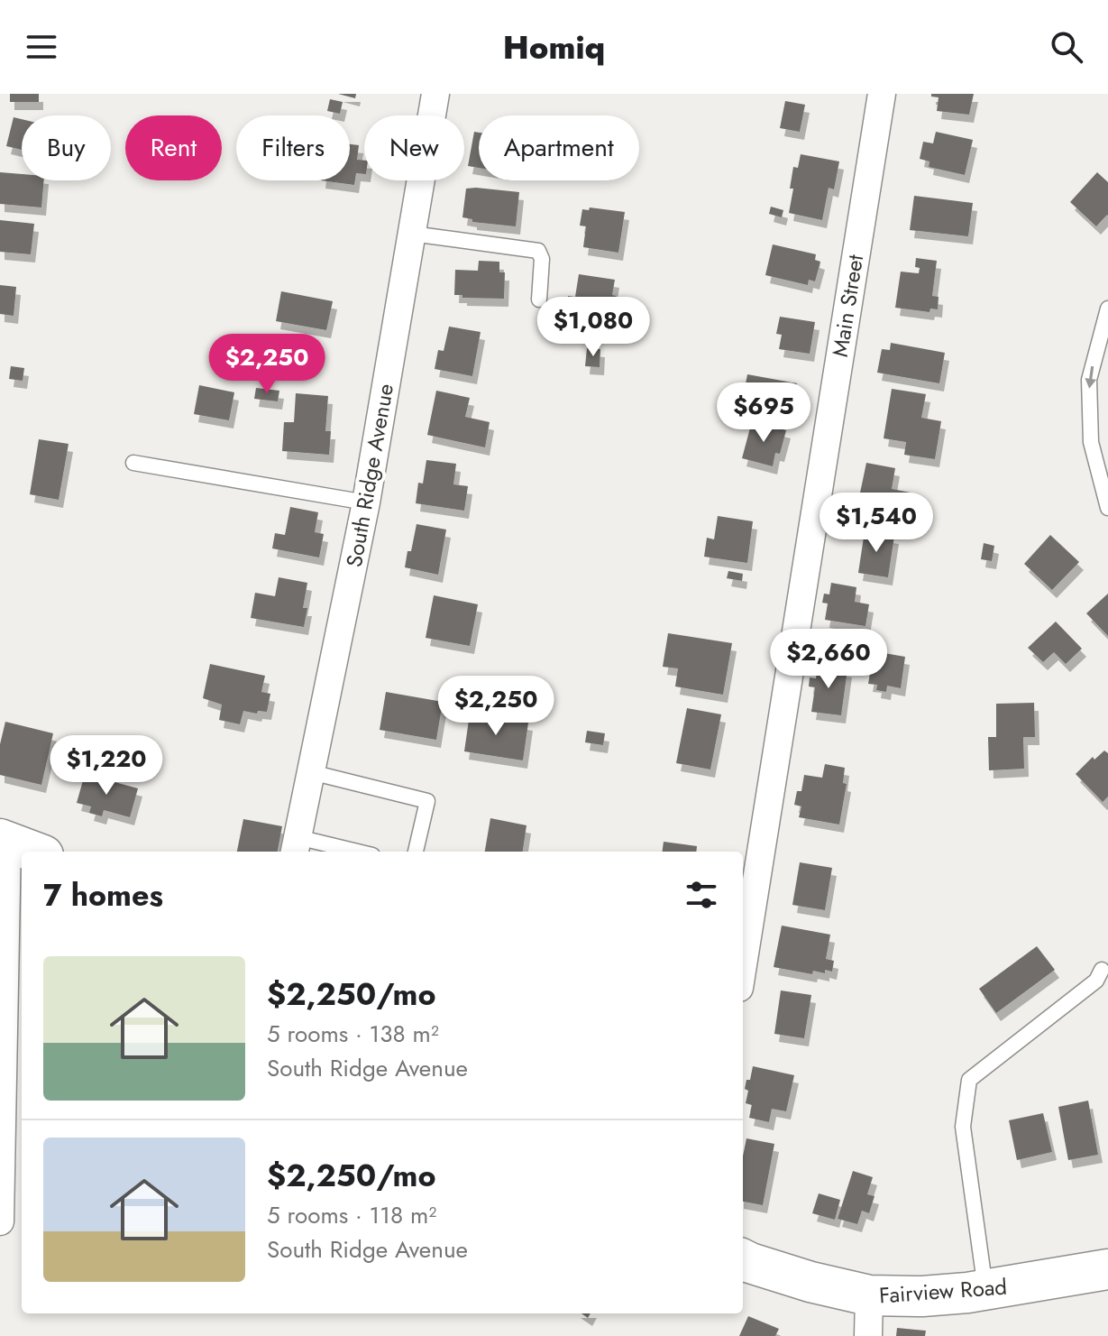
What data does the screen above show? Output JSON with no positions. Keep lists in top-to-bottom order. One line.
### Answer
{"streets":{"main road":["Fairview Road"],"street":["Main Street","South Ridge Avenue"]},"page":{"header":"Homiq","chip":["Buy","Rent","Filters","New","Apartment"],"price":["$1,080","$2,250","$695","$1,540","$2,660","$2,250","$1,220"],"heading":"7 homes","list":[{"name":"$2,250/mo","note":"5 rooms · 138 m² · South Ridge Avenue"},{"name":"$2,250/mo","note":"5 rooms · 118 m² · South Ridge Avenue"}]}}
